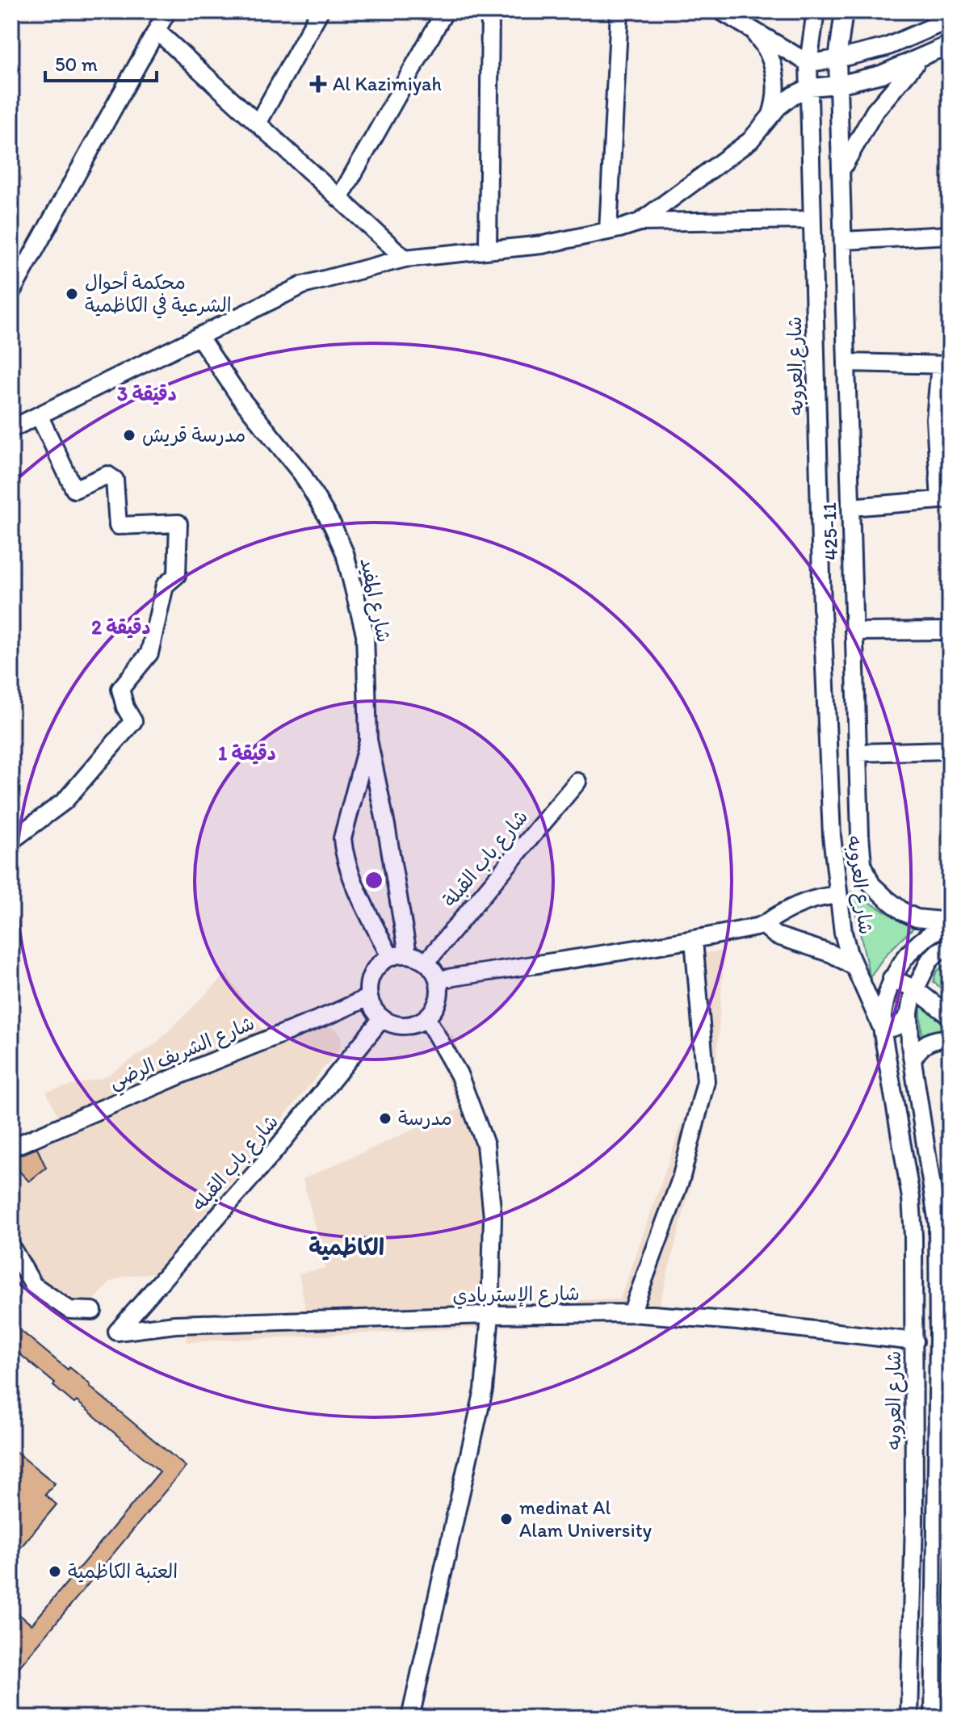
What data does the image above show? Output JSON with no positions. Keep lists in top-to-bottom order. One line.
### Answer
{"streets":{"street":["شارع العروبه","425-11","شارع المفيد","شارع باب القبلة","شارع الشريف الرضي","شارع باب القبله","شارع الإستربادي"]},"crossings":[["شارع العروبه","425-11"],["شارع العروبه","شارع الإستربادي"],["شارع المفيد","شارع باب القبلة"],["شارع المفيد","شارع الشريف الرضي"],["شارع المفيد","شارع باب القبله"],["شارع باب القبلة","شارع الشريف الرضي"],["شارع باب القبلة","شارع باب القبله"],["شارع الشريف الرضي","شارع باب القبله"],["شارع باب القبله","شارع الإستربادي"]],"districts":["الكاظمية"],"places":{"health":["Al Kazimiyah"],"other":["محكمة أحوال الشرعية في الكاظمية","مدرسة قريش","مدرسة","medinat Al Alam University","العتبة الكاظمية"]},"scale_bar":"50 m","rings":["3 دقيقة","2 دقيقة","1 دقيقة"]}
